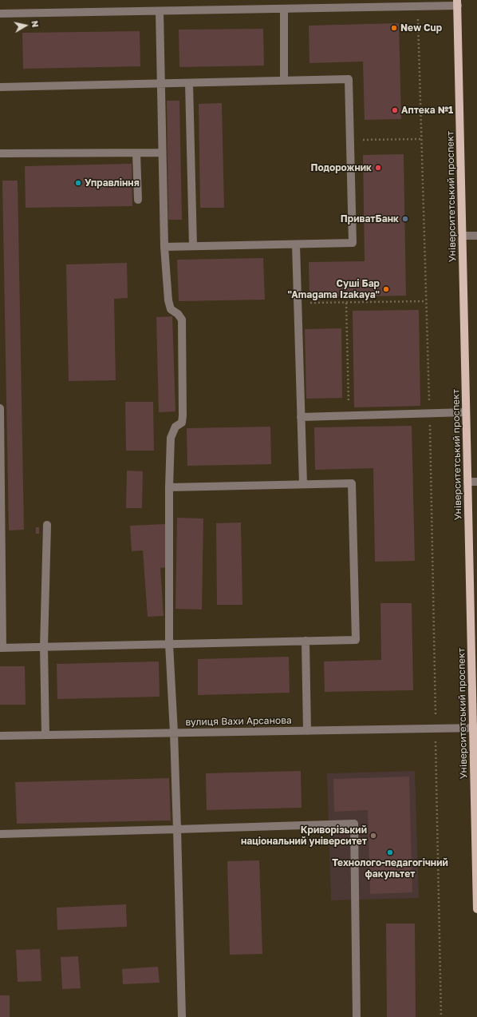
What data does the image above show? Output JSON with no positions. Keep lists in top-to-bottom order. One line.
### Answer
{"streets":{"main road":["Університетський проспект"],"street":["вулиця Вахи Арсанова"]},"crossings":[["Університетський проспект","вулиця Вахи Арсанова"]],"places":["New Cup","Аптека №1","Подорожник","Управління","ПриватБанк","Суші Бар \"Amagama Izakaya\"","Криворізький національний університет","Технолого-педагогічний факультет"],"north":"right"}
